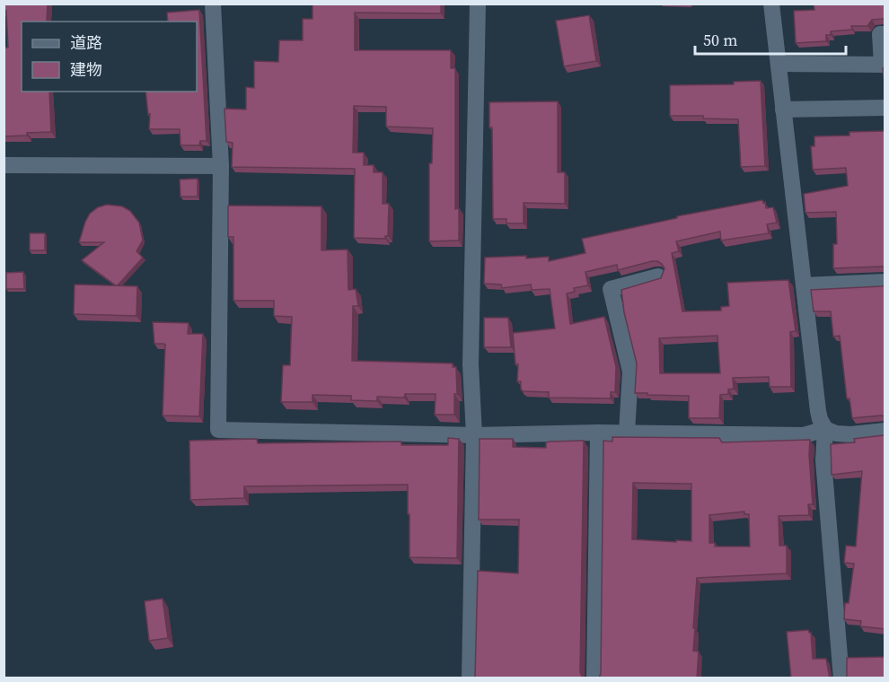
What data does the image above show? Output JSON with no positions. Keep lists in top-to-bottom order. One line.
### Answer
{"legend":["道路","建物"],"scale_bar":"50 m"}
